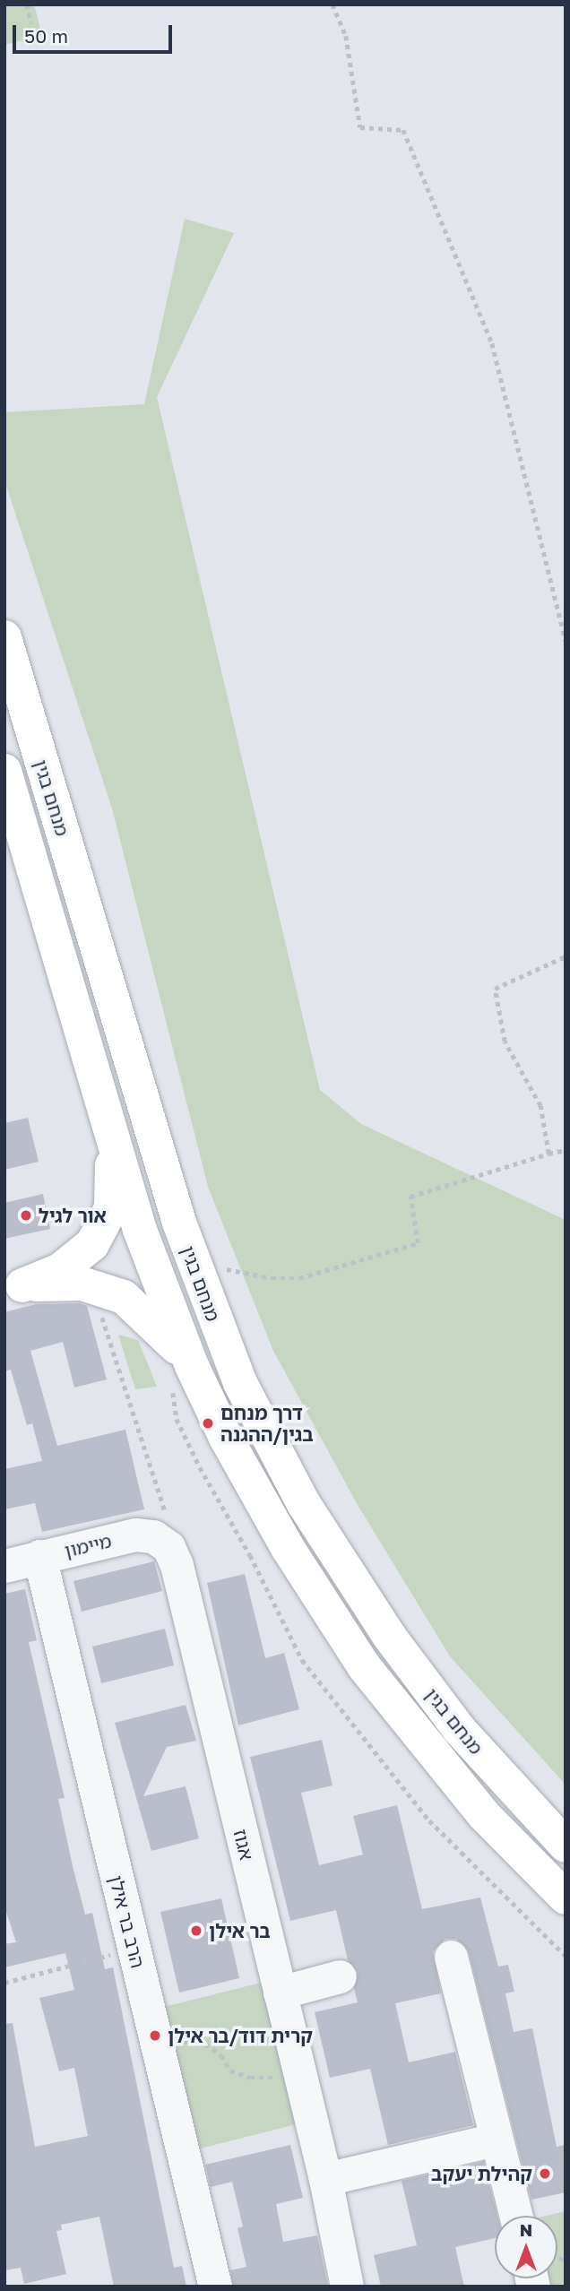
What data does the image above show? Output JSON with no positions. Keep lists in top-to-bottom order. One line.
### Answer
{"streets":{"main road":["מנחם בגין"],"street":["מיימון","אגוז","הרב בר אילן"]},"crossings":[["מיימון","אגוז"],["מיימון","הרב בר אילן"]],"places":["אור לגיל","דרך מנחם בגין/ההגנה","בר אילן","קרית דוד/בר אילן","קהילת יעקב"],"scale_bar":"50 m","north":"top"}
